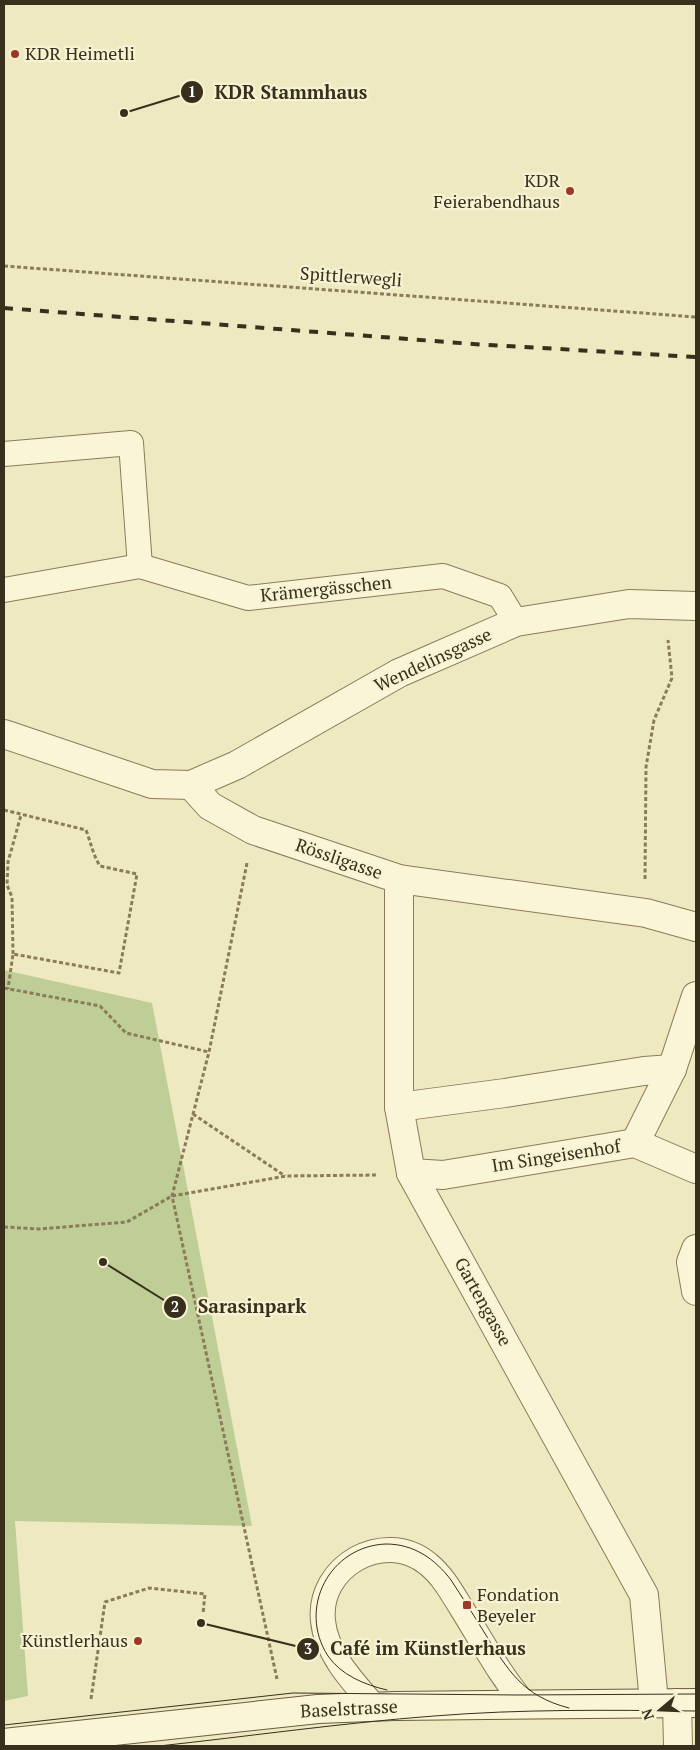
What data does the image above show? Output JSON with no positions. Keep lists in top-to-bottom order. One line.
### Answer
{"streets":{"street":["Wendelinsgasse","Rössligasse","Im Singeisenhof","Gartengasse","Baselstrasse"],"lane":["Krämergässchen"],"path":["Spittlerwegli"]},"crossings":[["Krämergässchen","Wendelinsgasse"],["Wendelinsgasse","Rössligasse"],["Rössligasse","Gartengasse"],["Im Singeisenhof","Gartengasse"],["Gartengasse","Baselstrasse"]],"places":{"other":["KDR Heimetli","KDR Stammhaus","KDR Feierabendhaus","Sarasinpark","Café im Künstlerhaus","Künstlerhaus"],"transit":["Fondation Beyeler"]},"north":"left"}
